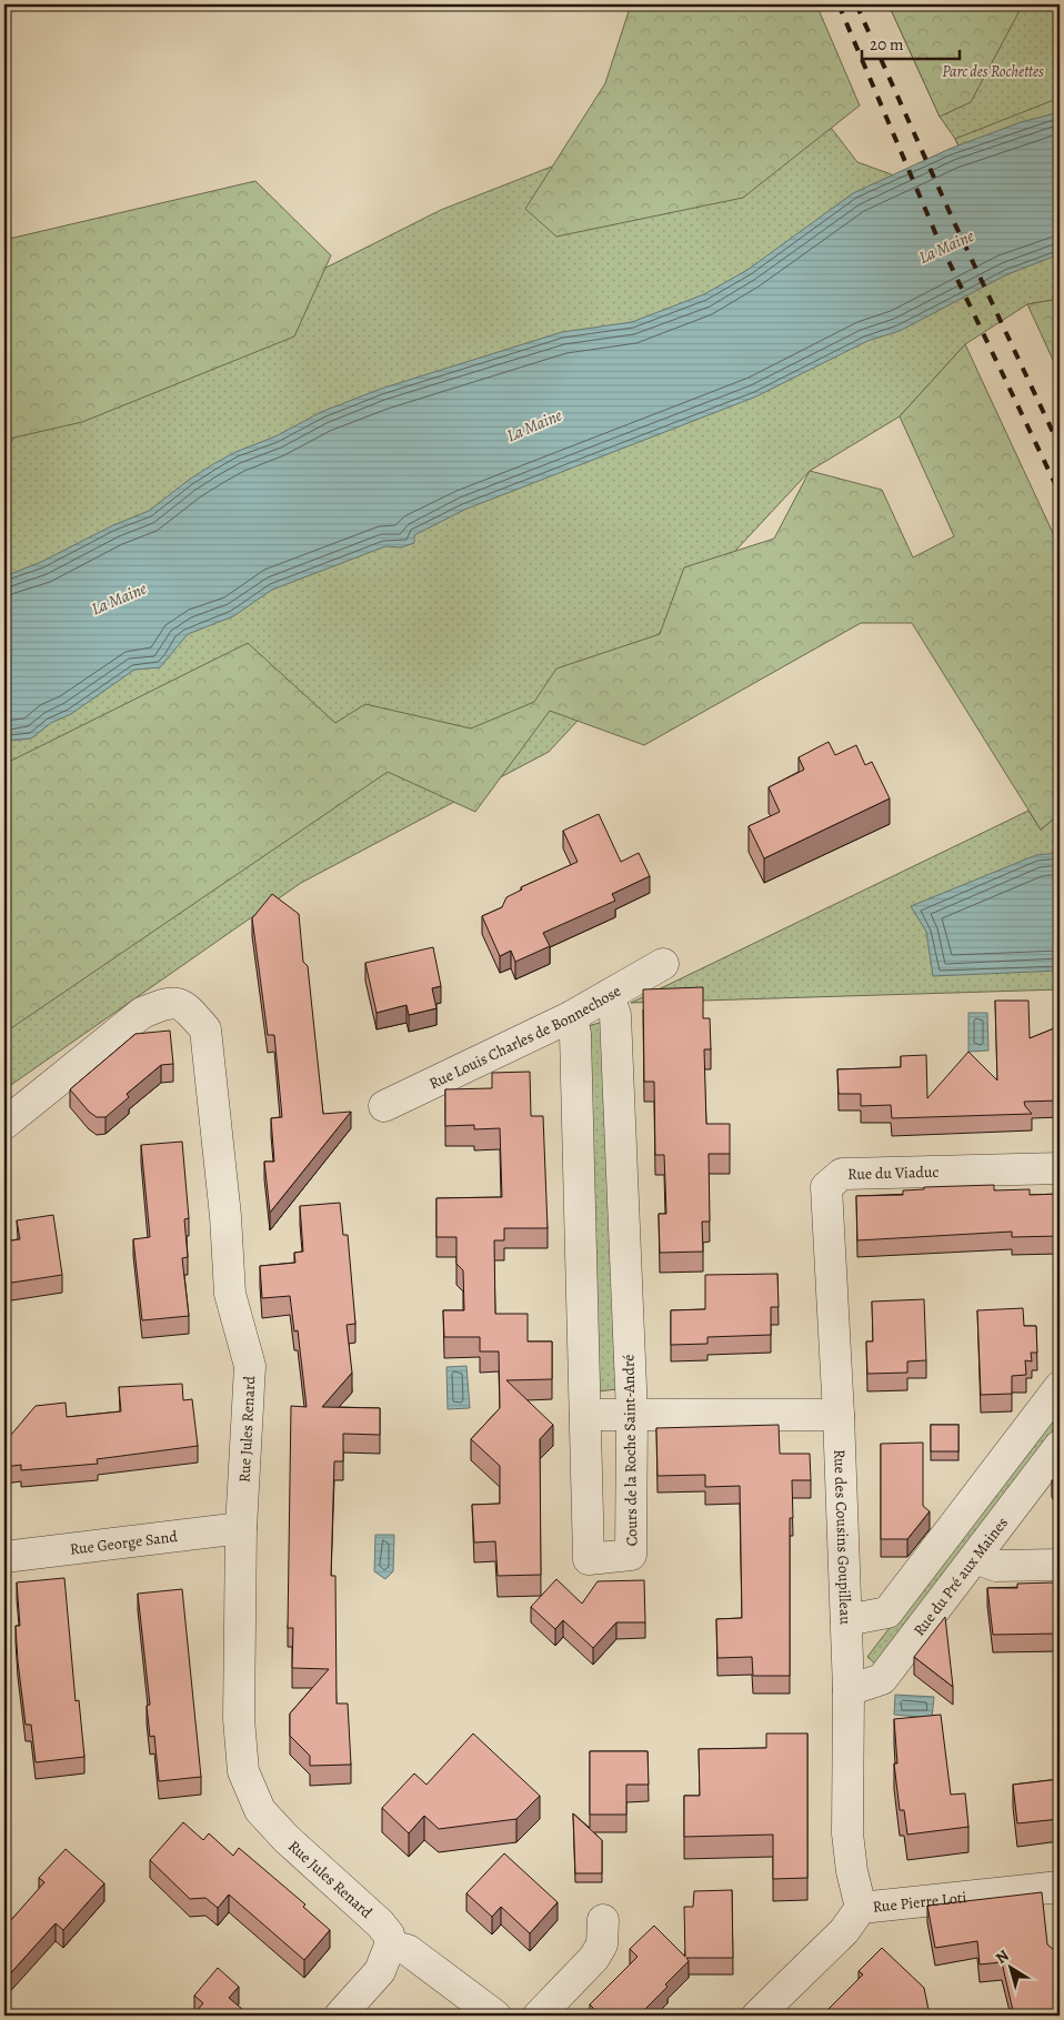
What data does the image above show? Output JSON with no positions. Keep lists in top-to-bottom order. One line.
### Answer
{"streets":{"street":["Rue Louis Charles de Bonnechose","Rue du Viaduc","Rue Jules Renard","Cours de la Roche Saint-André","Rue des Cousins Goupilleau","Rue George Sand","Rue du Pré aux Maines","Rue Pierre Loti"]},"crossings":[["Rue Louis Charles de Bonnechose","Cours de la Roche Saint-André"],["Rue du Viaduc","Rue des Cousins Goupilleau"],["Rue Jules Renard","Rue George Sand"],["Rue des Cousins Goupilleau","Rue du Pré aux Maines"],["Rue des Cousins Goupilleau","Rue Pierre Loti"]],"water":["La Maine"],"parks":["Parc des Rochettes"],"scale_bar":"20 m","north":"top left"}
